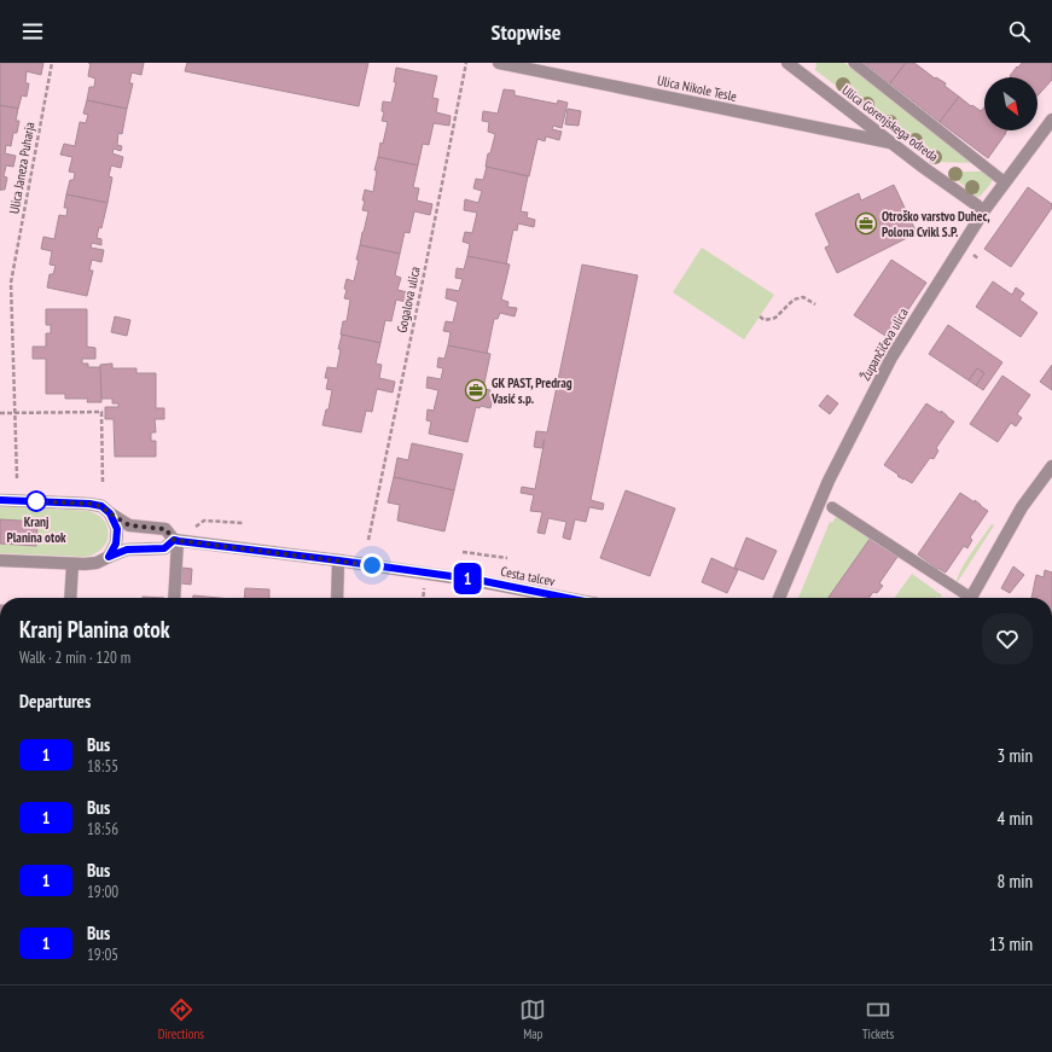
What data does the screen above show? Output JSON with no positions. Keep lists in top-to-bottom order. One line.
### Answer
{"streets":{"street":["Ulica Nikole Tesle","Ulica Gorenjskega odreda","Župančičeva ulica","Cesta talcev"],"path":["Ulica Janeza Puharja","Gogalova ulica"]},"crossings":[["Ulica Nikole Tesle","Ulica Gorenjskega odreda"]],"places":{"office":["Otroško varstvo Duhec, Polona Cvikl S.P.","GK PAST, Predrag Vasić s.p."],"other":["Kranj Planina otok"]},"lines":["bus line 1"],"north":"bottom right","page":{"header":"Stopwise","on_map":"1","heading":[["Kranj Planina otok","Walk · 2 min · 120 m"],"Departures"],"list":[{"mark":"1","name":"Bus","note":"18:55","value":"3 min"},{"mark":"1","name":"Bus","note":"18:56","value":"4 min"},{"mark":"1","name":"Bus","note":"19:00","value":"8 min"},{"mark":"1","name":"Bus","note":"19:05","value":"13 min"}],"tabs":["Directions","Map","Tickets"]}}
